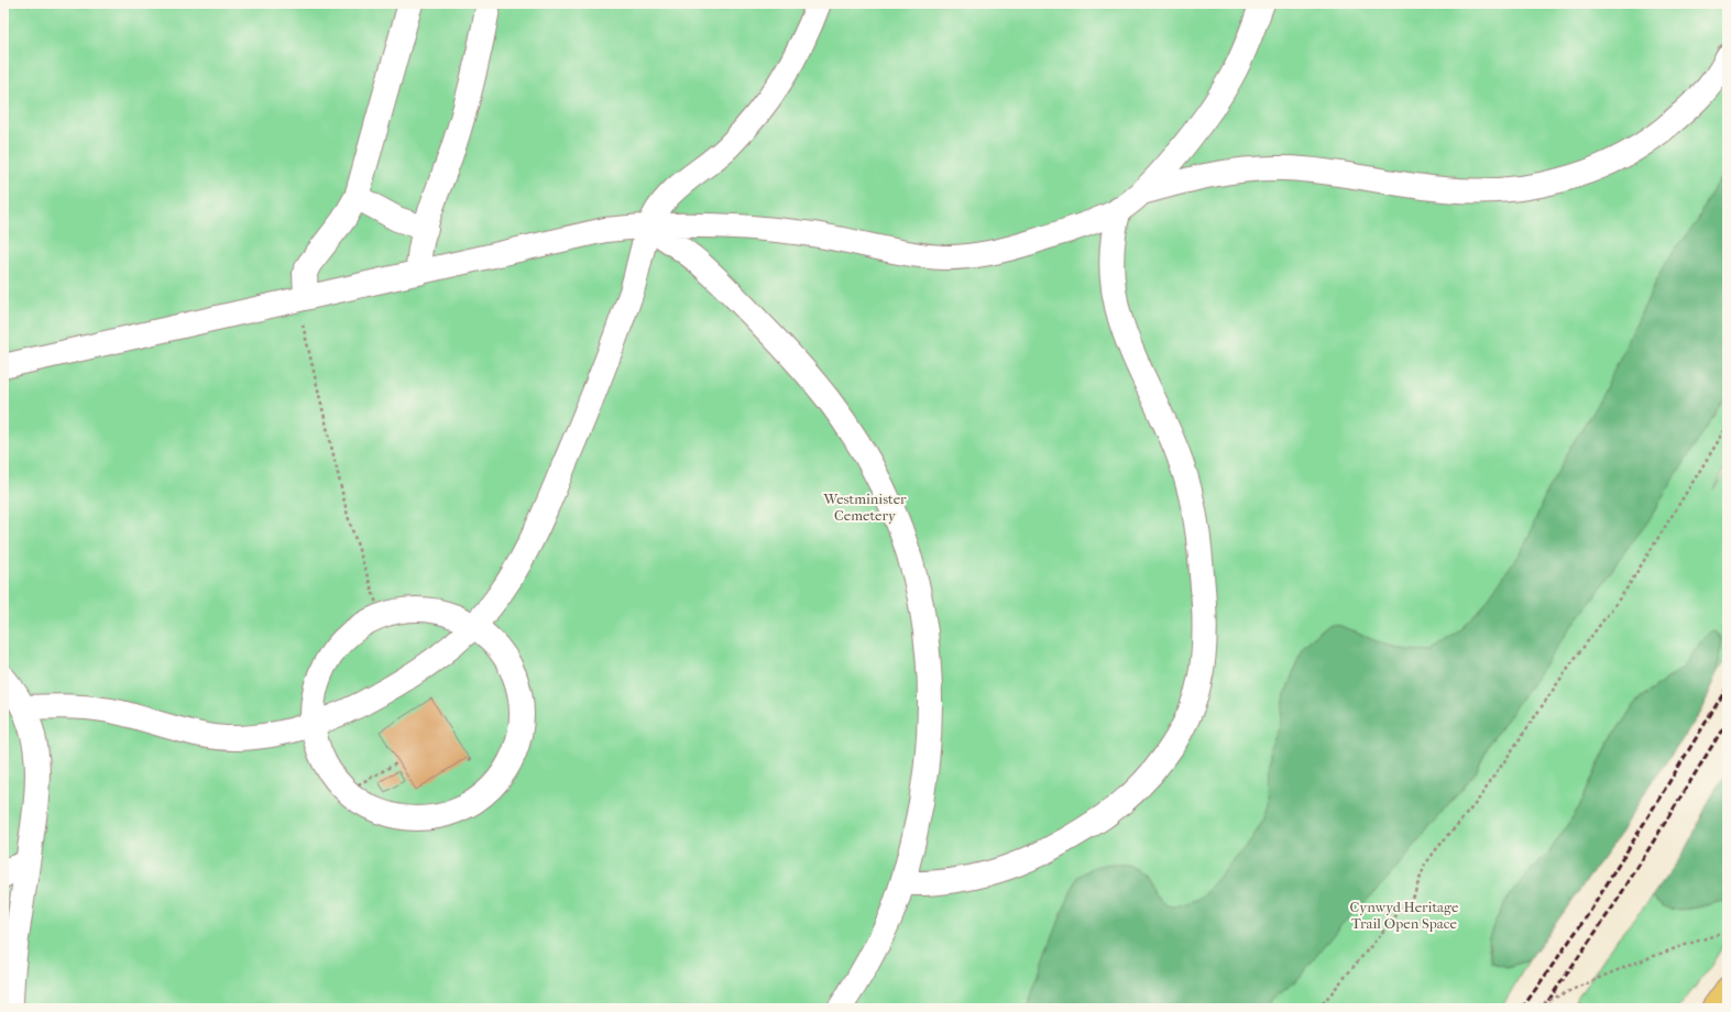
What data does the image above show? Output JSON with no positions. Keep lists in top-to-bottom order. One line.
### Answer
{"parks":["Westminister Cemetery","Cynwyd Heritage Trail Open Space"]}
